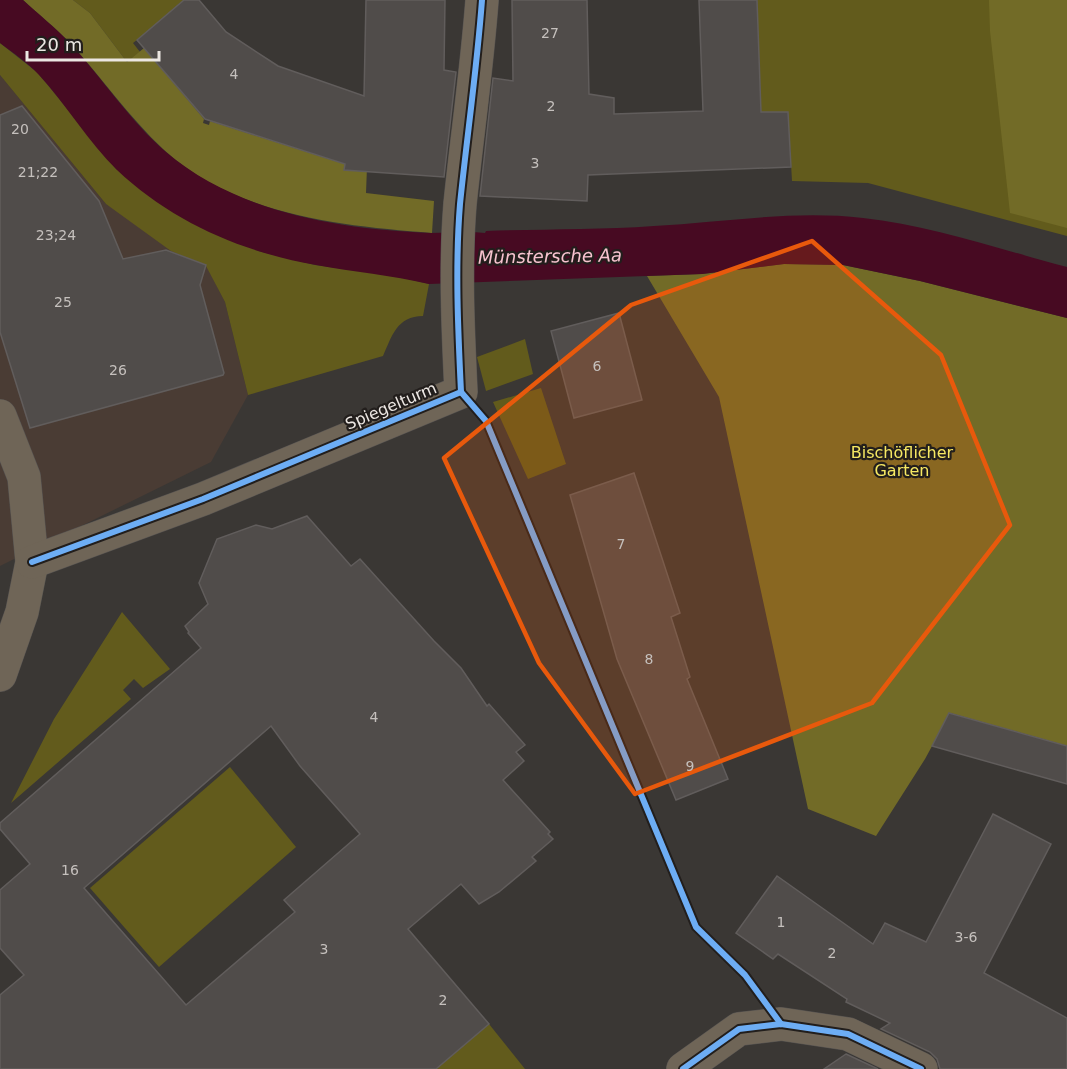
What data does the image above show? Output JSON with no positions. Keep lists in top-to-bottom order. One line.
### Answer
{"streets":{"street":["Spiegelturm"]},"water":["Münstersche Aa"],"parks":["Bischöflicher Garten"],"house_numbers":["27","4","2","20","3","21;22","23;24","25","6","26","7","8","4","9","16","1","3-6","3","2","2"],"scale_bar":"20 m"}
